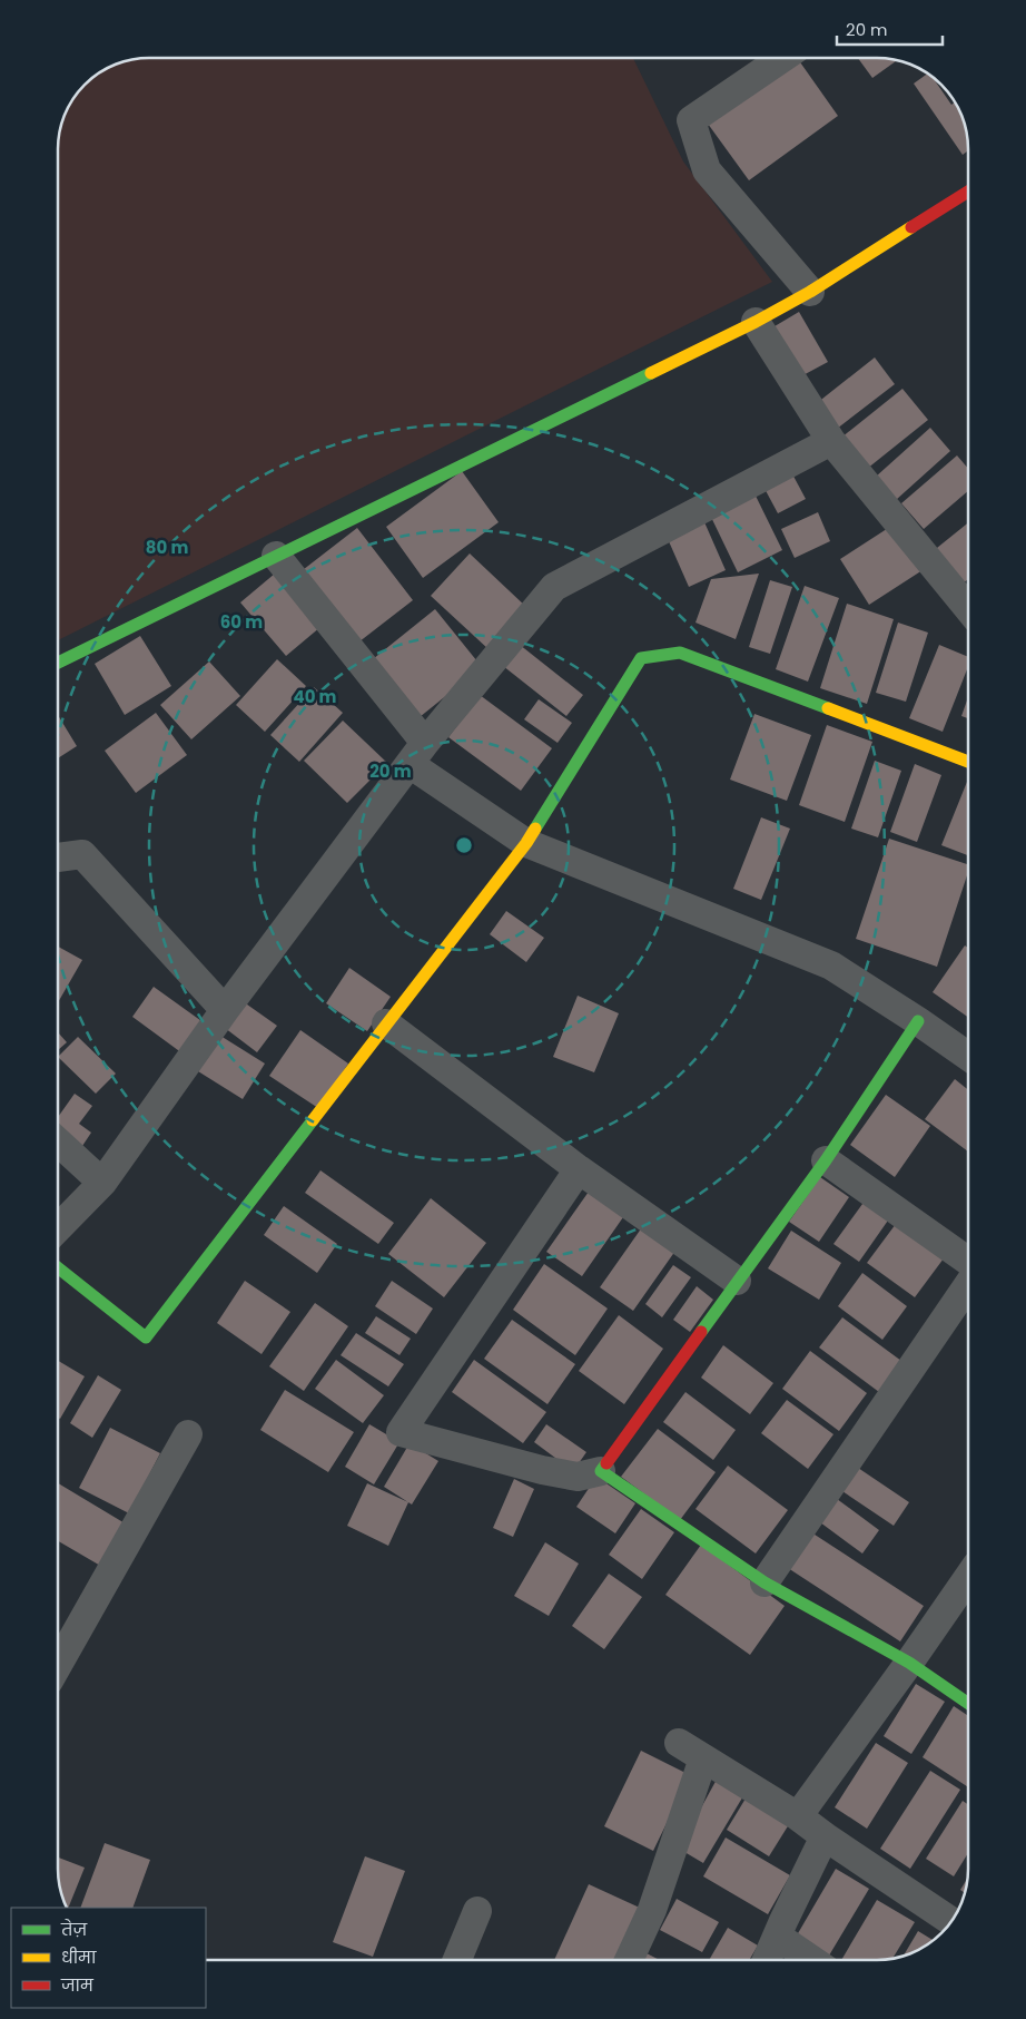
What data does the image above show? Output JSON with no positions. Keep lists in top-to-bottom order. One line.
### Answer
{"legend":["तेज़","धीमा","जाम"],"scale_bar":"20 m","rings":["80 m","60 m","40 m","20 m"]}
